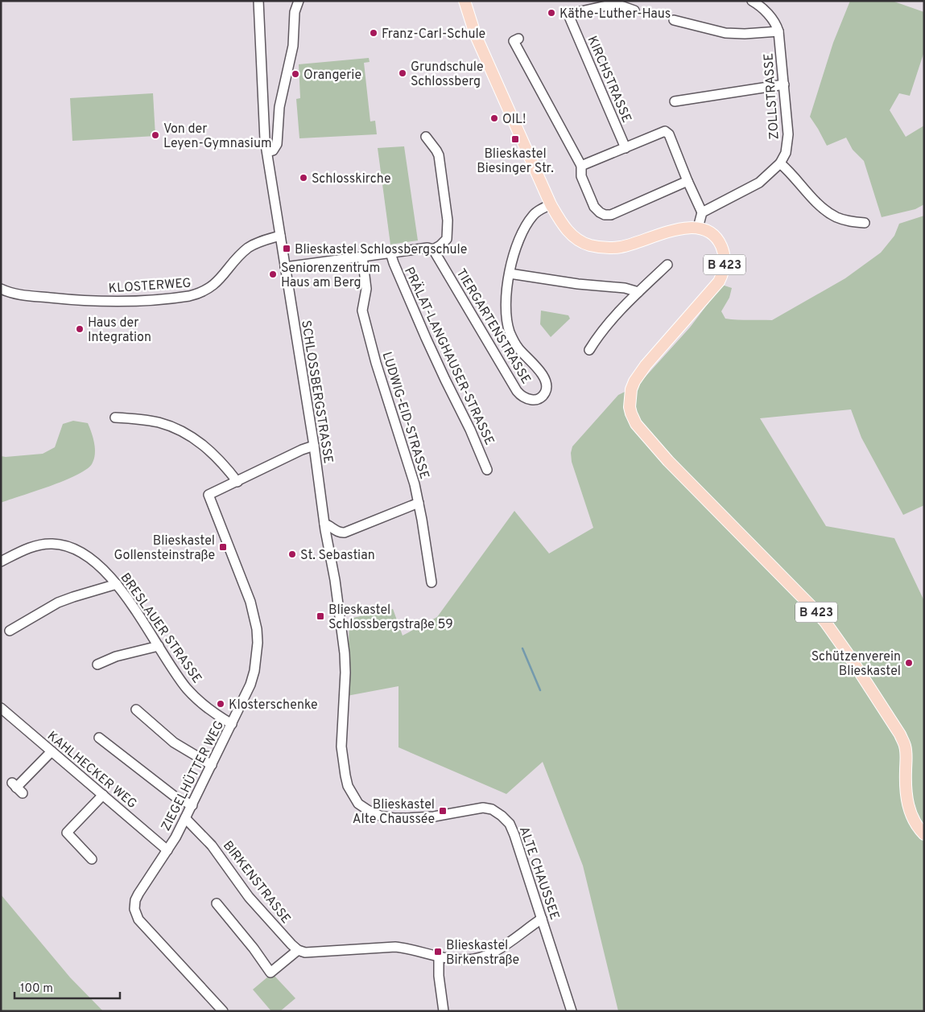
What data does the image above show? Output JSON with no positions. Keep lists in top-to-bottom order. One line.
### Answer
{"streets":{"main road":["B 423"],"street":["KIRCHSTRASSE","ZOLLSTRASSE","KLOSTERWEG","TIERGARTENSTRASSE","PRÄLAT-LANGHAUSER-STRASSE","SCHLOSSBERGSTRASSE","LUDWIG-EID-STRASSE","BRESLAUER STRASSE","KAHLHECKER WEG","ZIEGELHÜTTER WEG","ALTE CHAUSSEE","BIRKENSTRASSE"]},"crossings":[["KLOSTERWEG","SCHLOSSBERGSTRASSE"],["SCHLOSSBERGSTRASSE","ALTE CHAUSSEE"],["BRESLAUER STRASSE","ZIEGELHÜTTER WEG"],["KAHLHECKER WEG","ZIEGELHÜTTER WEG"],["ZIEGELHÜTTER WEG","BIRKENSTRASSE"]],"places":{"other":["Käthe-Luther-Haus","Franz-Carl-Schule","Grundschule Schlossberg","Orangerie","OIL!","Von der Leyen-Gymnasium","Schlosskirche","Seniorenzentrum Haus am Berg","Haus der Integration","St. Sebastian","Schützenverein Blieskastel","Klosterschenke"],"transit":["Blieskastel Biesinger Str.","Blieskastel Schlossbergschule","Blieskastel Gollensteinstraße","Blieskastel Schlossbergstraße 59","Blieskastel Alte Chaussée","Blieskastel Birkenstraße"]},"scale_bar":"100 m"}
